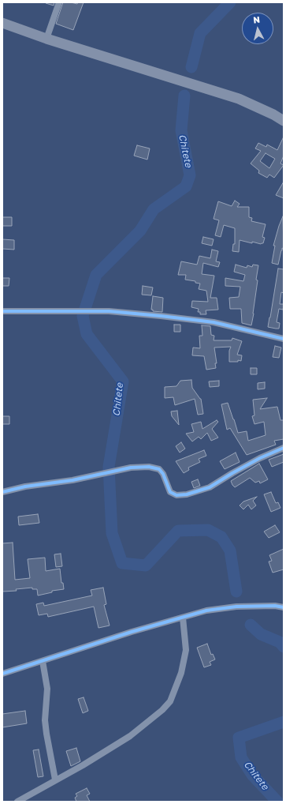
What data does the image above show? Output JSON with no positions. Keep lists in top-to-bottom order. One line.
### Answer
{"water":["Chitete"],"north":"top"}
